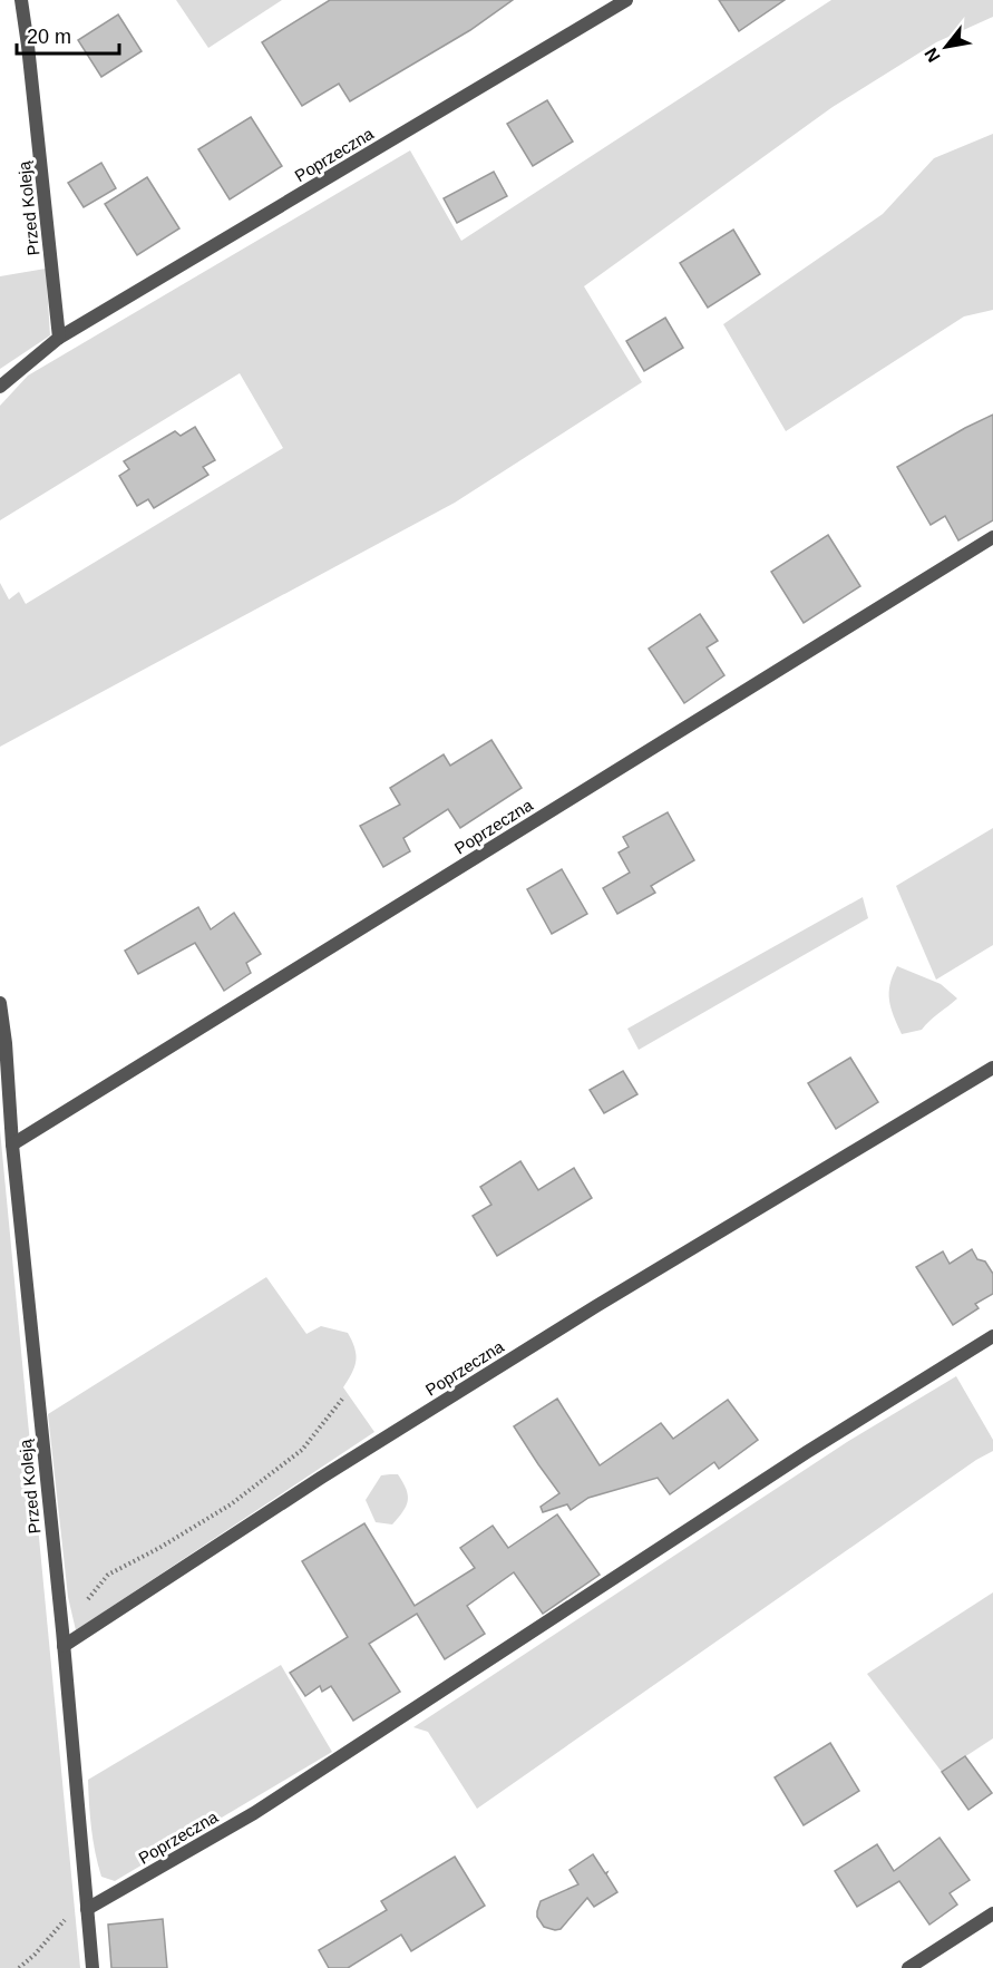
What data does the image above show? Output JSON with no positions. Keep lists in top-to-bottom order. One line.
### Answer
{"streets":{"street":["Poprzeczna","Przed Koleją"]},"crossings":[["Poprzeczna","Przed Koleją"]],"scale_bar":"20 m","north":"bottom left"}
